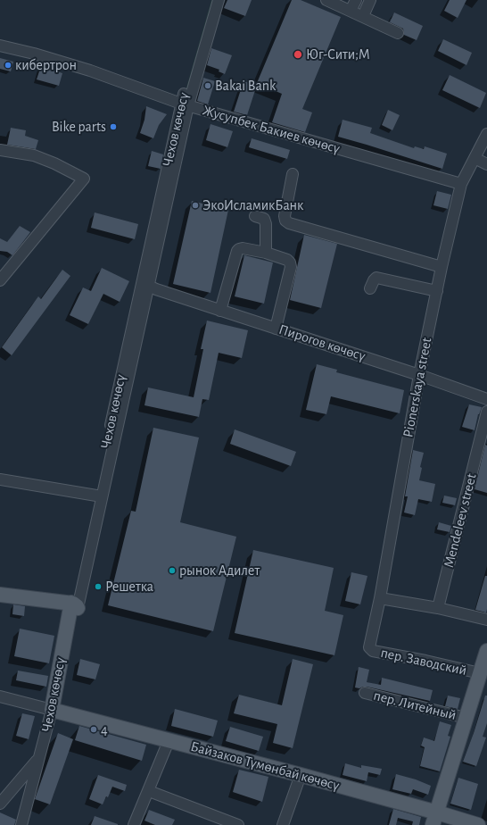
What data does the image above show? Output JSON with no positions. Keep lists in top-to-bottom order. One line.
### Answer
{"streets":{"main road":["Чехов көчөсү","Байзаков Түмөнбай көчөсү"],"street":["Жусупбек Бакиев көчөсү","Пирогов көчөсү","Pionerskaya street","Mendeleev street","пер. Заводский","пер. Литейный"]},"crossings":[["Чехов көчөсү","Жусупбек Бакиев көчөсү"],["Чехов көчөсү","Пирогов көчөсү"],["Чехов көчөсү","Байзаков Түмөнбай көчөсү"],["Жусупбек Бакиев көчөсү","Pionerskaya street"],["Пирогов көчөсү","Pionerskaya street"],["Pionerskaya street","пер. Заводский"]],"places":["Юг-Сити;M","кибертрон","Bakai Bank","Bike parts","ЭкоИсламикБанк","рынок Адилет","Решетка","4"]}
